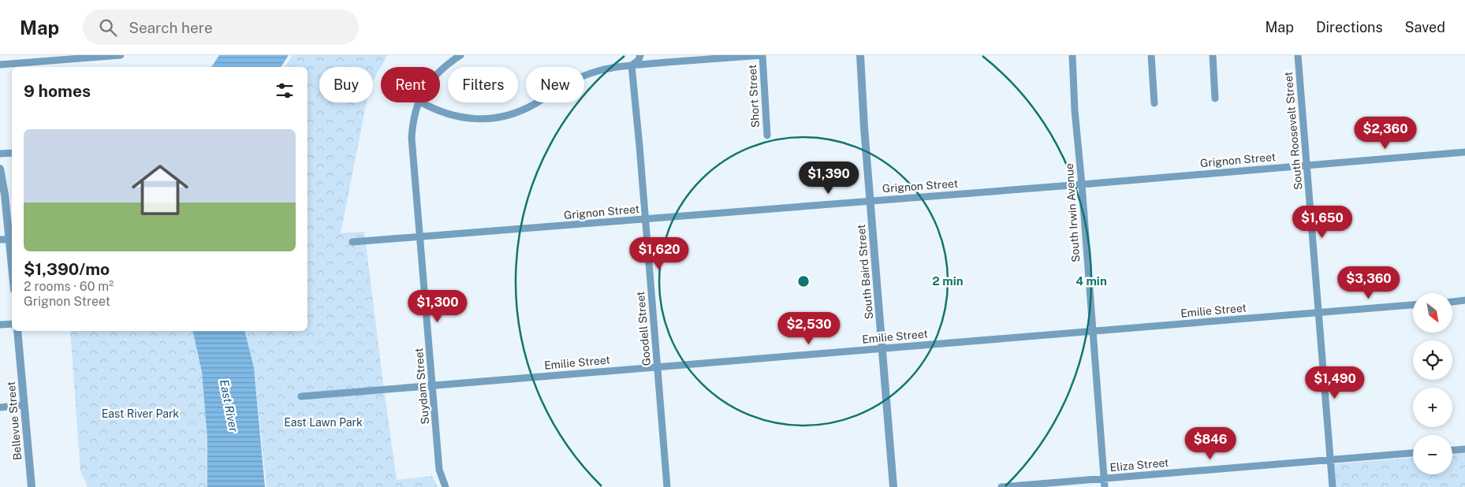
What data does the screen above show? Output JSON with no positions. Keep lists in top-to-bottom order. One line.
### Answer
{"streets":{"street":["Short Street","South Roosevelt Street","Grignon Street","South Irwin Avenue","South Baird Street","Emilie Street","Goodell Street","Suydam Street","Bellevue Street","Eliza Street"]},"crossings":[["South Roosevelt Street","Grignon Street"],["South Roosevelt Street","Emilie Street"],["South Roosevelt Street","Eliza Street"],["Grignon Street","South Irwin Avenue"],["Grignon Street","South Baird Street"],["Grignon Street","Goodell Street"],["Grignon Street","Suydam Street"],["South Irwin Avenue","Emilie Street"],["South Irwin Avenue","Eliza Street"],["South Baird Street","Emilie Street"],["Emilie Street","Goodell Street"],["Emilie Street","Suydam Street"]],"water":["East River"],"parks":["East River Park","East Lawn Park"],"north":"bottom right","page":{"header":"Map","search":"Search here","nav":["Map","Directions","Saved"],"chip":["Buy","Rent","Filters","New"],"heading":"9 homes","list":[{"name":"$1,390/mo","note":"2 rooms · 60 m² · Grignon Street"}],"price":["$2,360","$1,390","$1,650","$1,620","$3,360","$1,300","$2,530","$1,490","$846"],"map_buttons":["+","−"]},"rings":["2 min","4 min"]}
